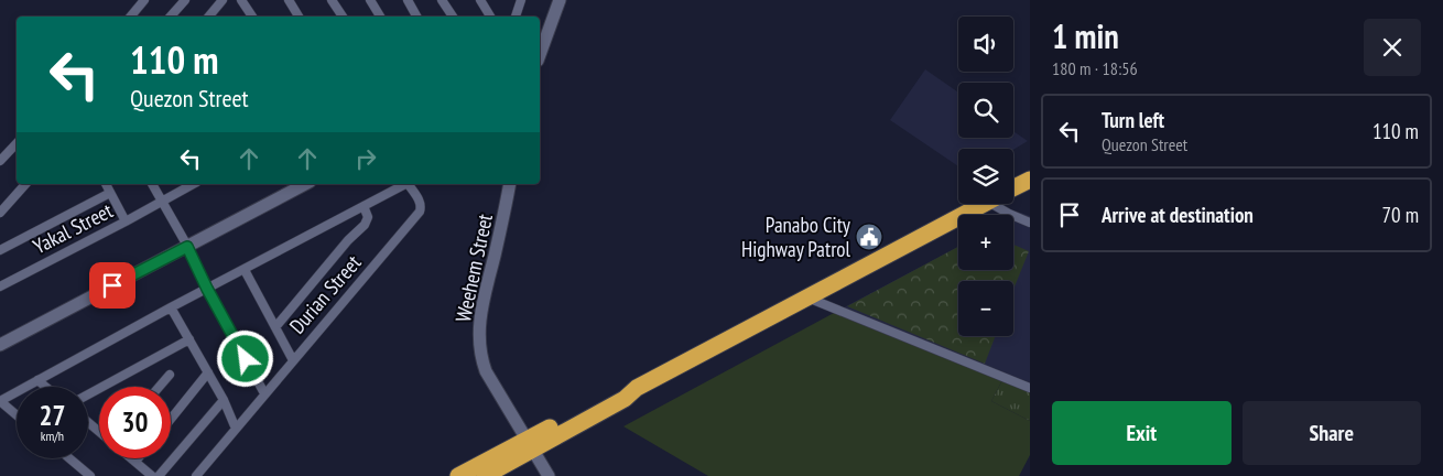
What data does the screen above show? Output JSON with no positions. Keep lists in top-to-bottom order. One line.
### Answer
{"streets":{"street":["Yakal Street","Weehem Street","Durian Street"]},"places":{"public building":["Panabo City Highway Patrol"]},"page":{"heading":["1 min","180 m · 18:56"],"map_buttons":["+","−"],"turn":["110 m","Quezon Street"],"list":[{"name":"Turn left","note":"Quezon Street","value":"110 m"},{"name":"Arrive at destination","value":"70 m"}],"speed":"27 km/h","limit":"30","buttons":["Exit","Share"]}}
